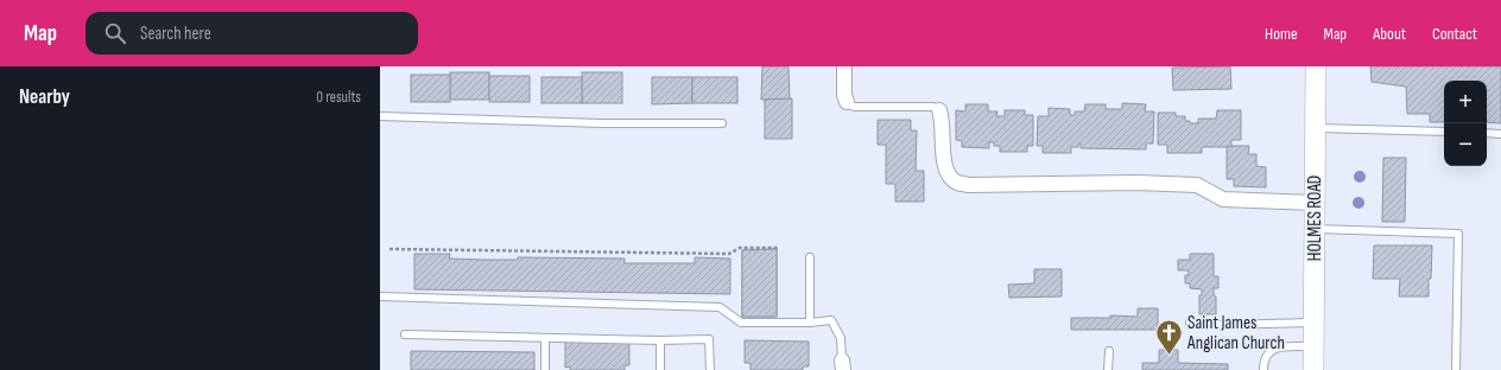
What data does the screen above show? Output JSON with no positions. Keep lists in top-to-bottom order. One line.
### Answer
{"streets":{"main road":["HOLMES ROAD"]},"places":{"church":["Saint James Anglican Church"]},"page":{"header":"Map","search":"Search here","nav":["Home","Map","About","Contact"],"heading":["Nearby","0 results"],"map_buttons":["+","−"]}}
